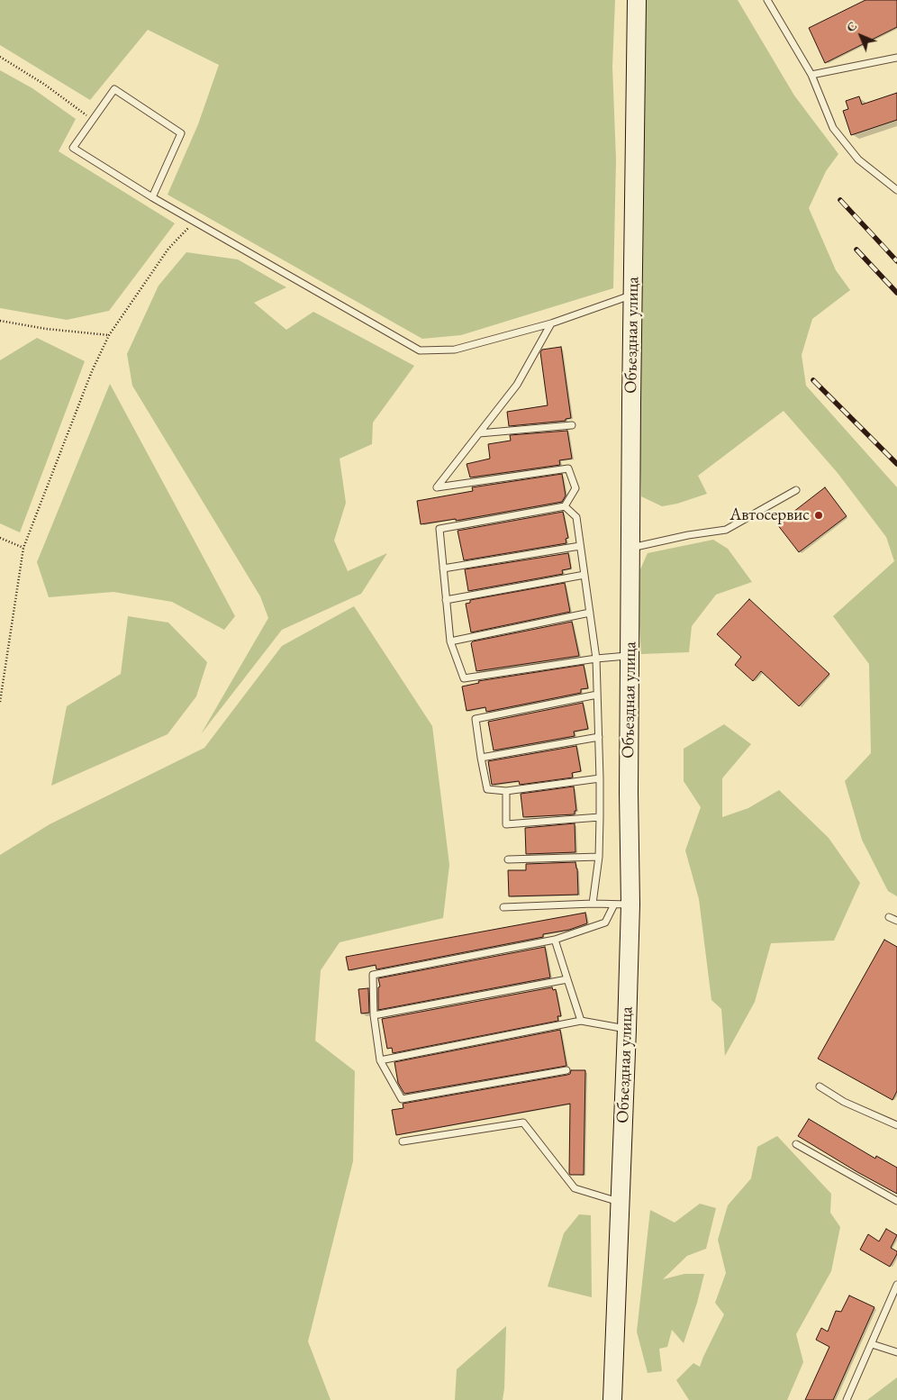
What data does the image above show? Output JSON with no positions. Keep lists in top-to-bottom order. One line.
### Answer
{"streets":{"main road":["Объездная улица"]},"places":["Автосервис"],"north":"top left"}
